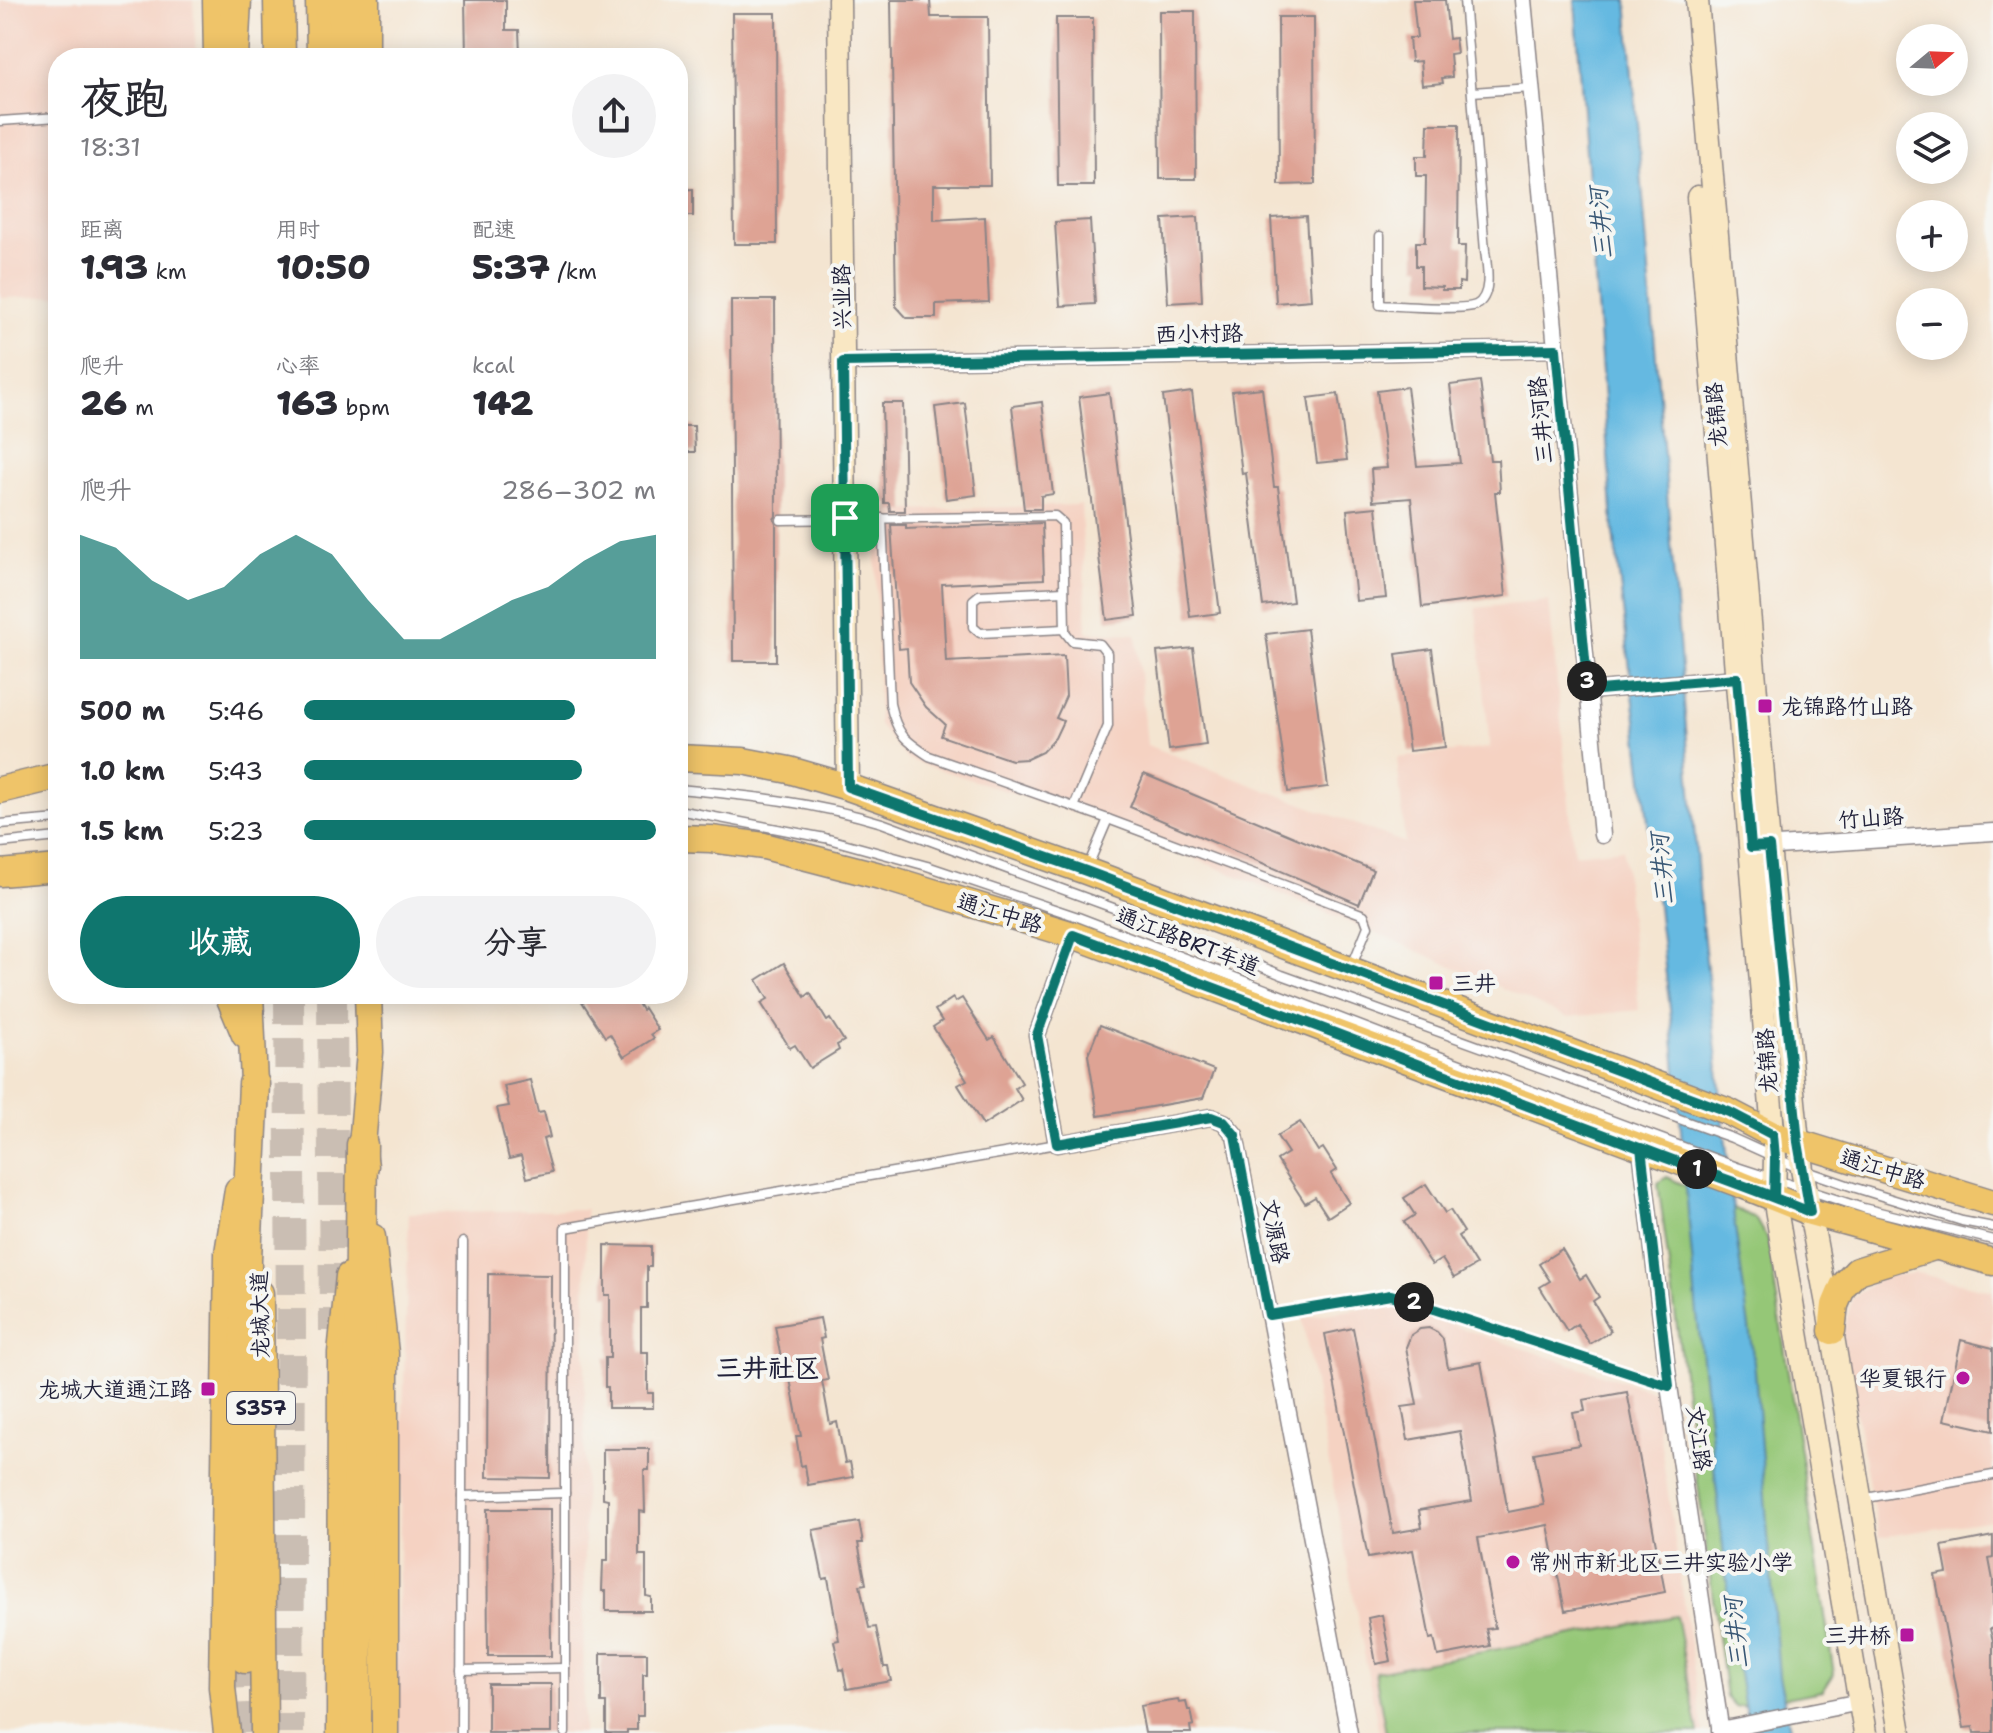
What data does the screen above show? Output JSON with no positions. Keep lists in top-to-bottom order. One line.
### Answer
{"streets":{"main road":["兴业路","龙锦路","通江中路","龙城大道","S357"],"street":["西小村路","三井河路","竹山路","文源路","文江路"],"lane":["通江路BRT车道"]},"crossings":[["兴业路","西小村路"],["西小村路","三井河路"],["龙锦路","竹山路"],["龙锦路","通江中路"],["通江中路","通江路BRT车道"],["通江中路","文江路"]],"districts":["三井社区"],"water":["三井河"],"places":{"transit":["龙锦路竹山路","三井","龙城大道通江路","三井桥"],"other":["华夏银行","常州市新北区三井实验小学"]},"north":"right","page":{"map_buttons":["+","−"],"heading":["夜跑","18:31"],"stats":[["距离","1.93 km"],["用时","10:50"],["配速","5:37 /km"],["爬升","26 m"],["心率","163 bpm"],["kcal","142"]],"chart":["爬升","286–302 m"],"pins":["3","1","2"],"list":[{"name":"500 m","note":"5:46"},{"name":"1.0 km","note":"5:43"},{"name":"1.5 km","note":"5:23"}],"buttons":["收藏","分享"]}}
